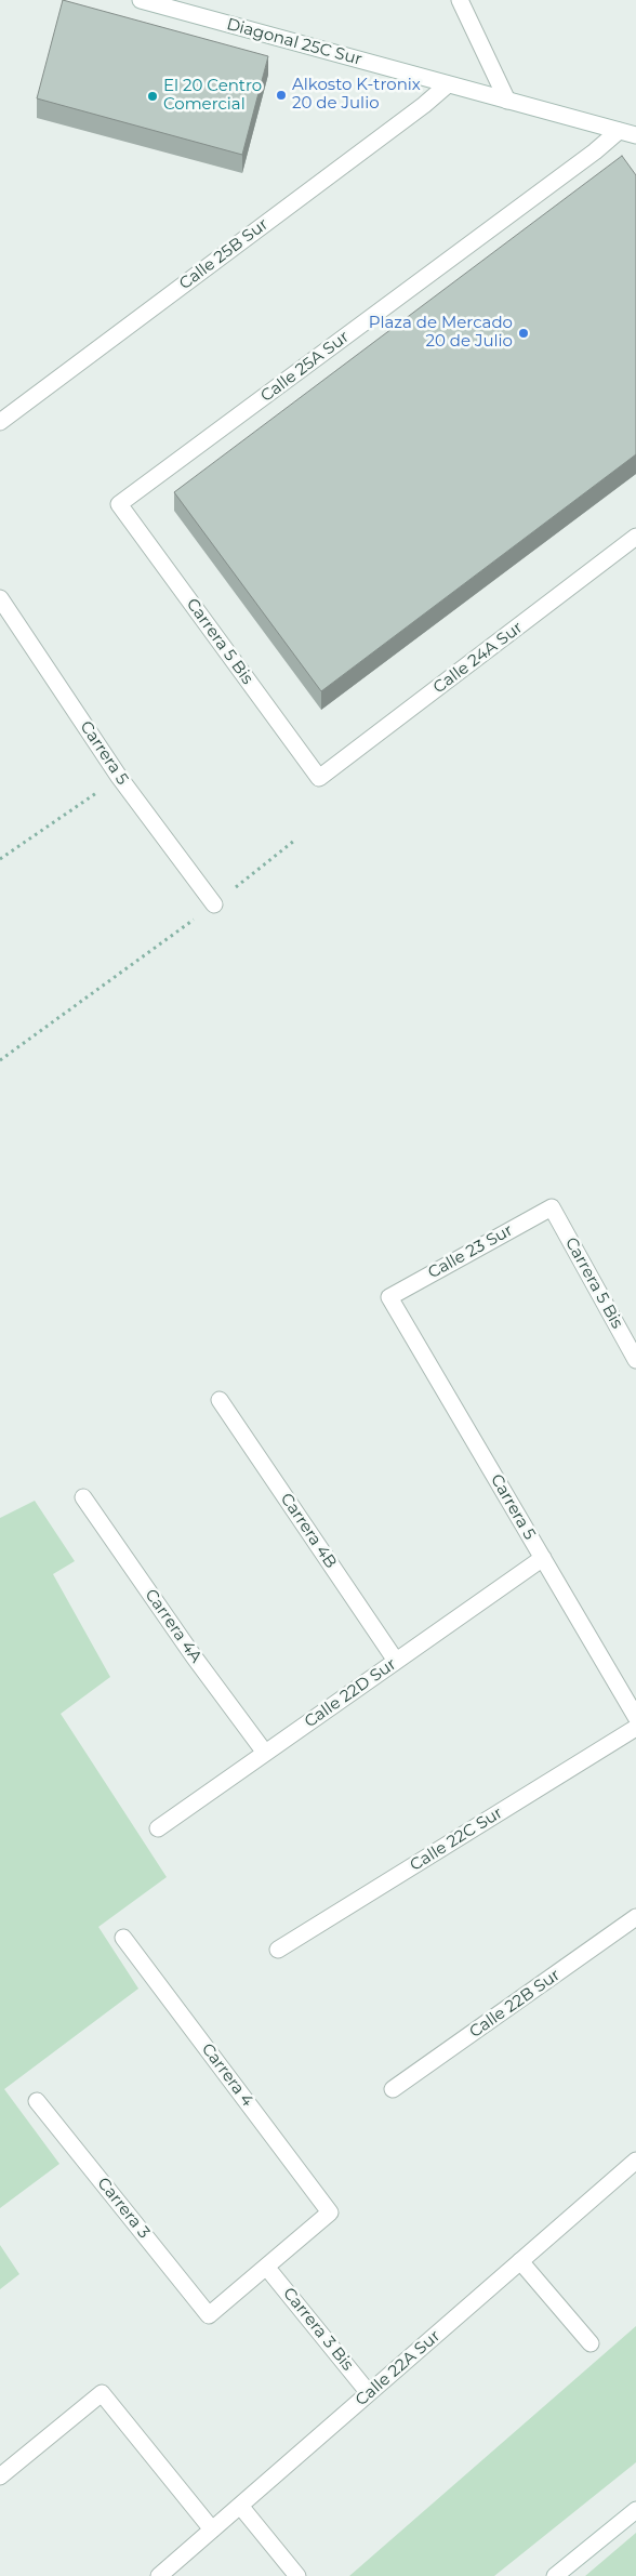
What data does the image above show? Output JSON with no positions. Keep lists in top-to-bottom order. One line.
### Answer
{"streets":{"street":["Diagonal 25C Sur","Calle 25B Sur","Calle 25A Sur","Carrera 5 Bis","Calle 24A Sur","Carrera 5","Calle 23 Sur","Carrera 4B","Carrera 4A","Calle 22D Sur","Calle 22C Sur","Calle 22B Sur","Carrera 4","Carrera 3","Carrera 3 Bis","Calle 22A Sur"]},"crossings":[["Diagonal 25C Sur","Calle 25B Sur"],["Diagonal 25C Sur","Calle 25A Sur"],["Calle 25A Sur","Carrera 5 Bis"],["Carrera 5 Bis","Calle 24A Sur"],["Carrera 5 Bis","Calle 23 Sur"],["Carrera 5","Calle 23 Sur"],["Carrera 5","Calle 22D Sur"],["Carrera 4B","Calle 22D Sur"],["Carrera 4A","Calle 22D Sur"],["Carrera 4","Carrera 3"],["Carrera 4","Carrera 3 Bis"],["Carrera 3","Carrera 3 Bis"],["Carrera 3 Bis","Calle 22A Sur"]],"places":["Alkosto K-tronix 20 de Julio","El 20 Centro Comercial","Plaza de Mercado 20 de Julio"]}
